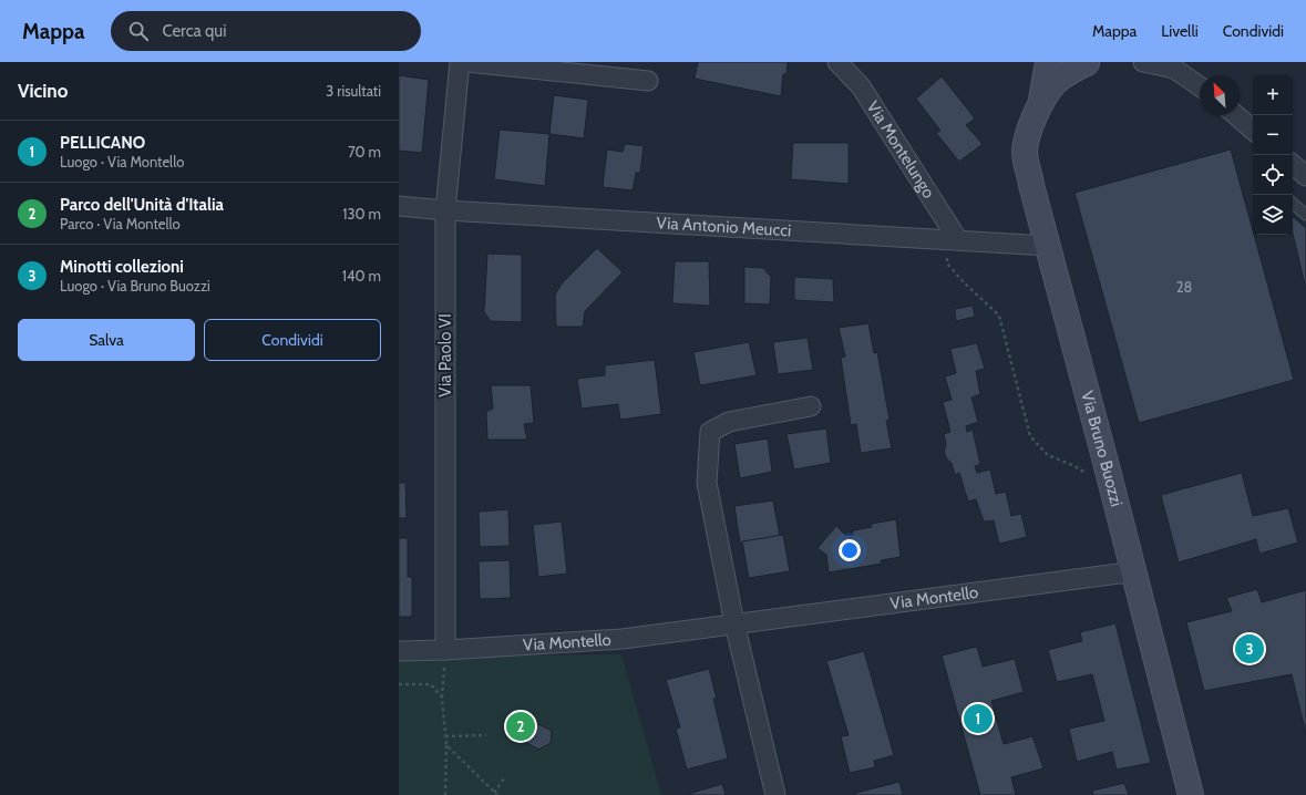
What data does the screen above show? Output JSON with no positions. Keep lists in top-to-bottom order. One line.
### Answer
{"streets":{"street":["Via Montelungo","Via Antonio Meucci","Via Paolo VI","Via Bruno Buozzi","Via Montello"]},"crossings":[["Via Montelungo","Via Antonio Meucci"],["Via Antonio Meucci","Via Paolo VI"],["Via Antonio Meucci","Via Bruno Buozzi"],["Via Paolo VI","Via Montello"],["Via Bruno Buozzi","Via Montello"]],"house_numbers":["28"],"north":"top left","page":{"header":"Mappa","search":"Cerca qui","nav":["Mappa","Livelli","Condividi"],"heading":["Vicino","3 risultati"],"map_buttons":["+","−"],"list":[{"mark":"1","name":"PELLICANO","note":"Luogo · Via Montello","value":"70 m"},{"mark":"2","name":"Parco dell'Unità d'Italia","note":"Parco · Via Montello","value":"130 m"},{"mark":"3","name":"Minotti collezioni","note":"Luogo · Via Bruno Buozzi","value":"140 m"}],"buttons":["Salva","Condividi"],"pins":["3","1","2"]}}
